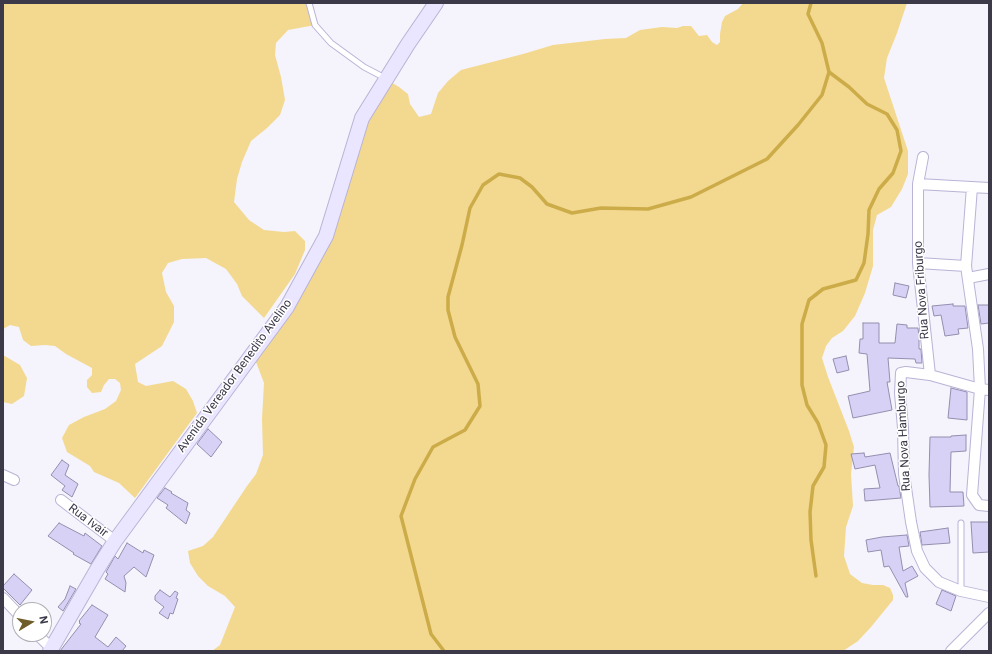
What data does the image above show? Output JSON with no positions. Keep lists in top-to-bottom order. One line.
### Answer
{"streets":{"main road":["Avenida Vereador Benedito Avelino"],"street":["Rua Nova Friburgo","Rua Nova Hamburgo","Rua Ivair"]},"crossings":[["Rua Nova Friburgo","Rua Nova Hamburgo"],["Avenida Vereador Benedito Avelino","Rua Ivair"]],"north":"right"}
